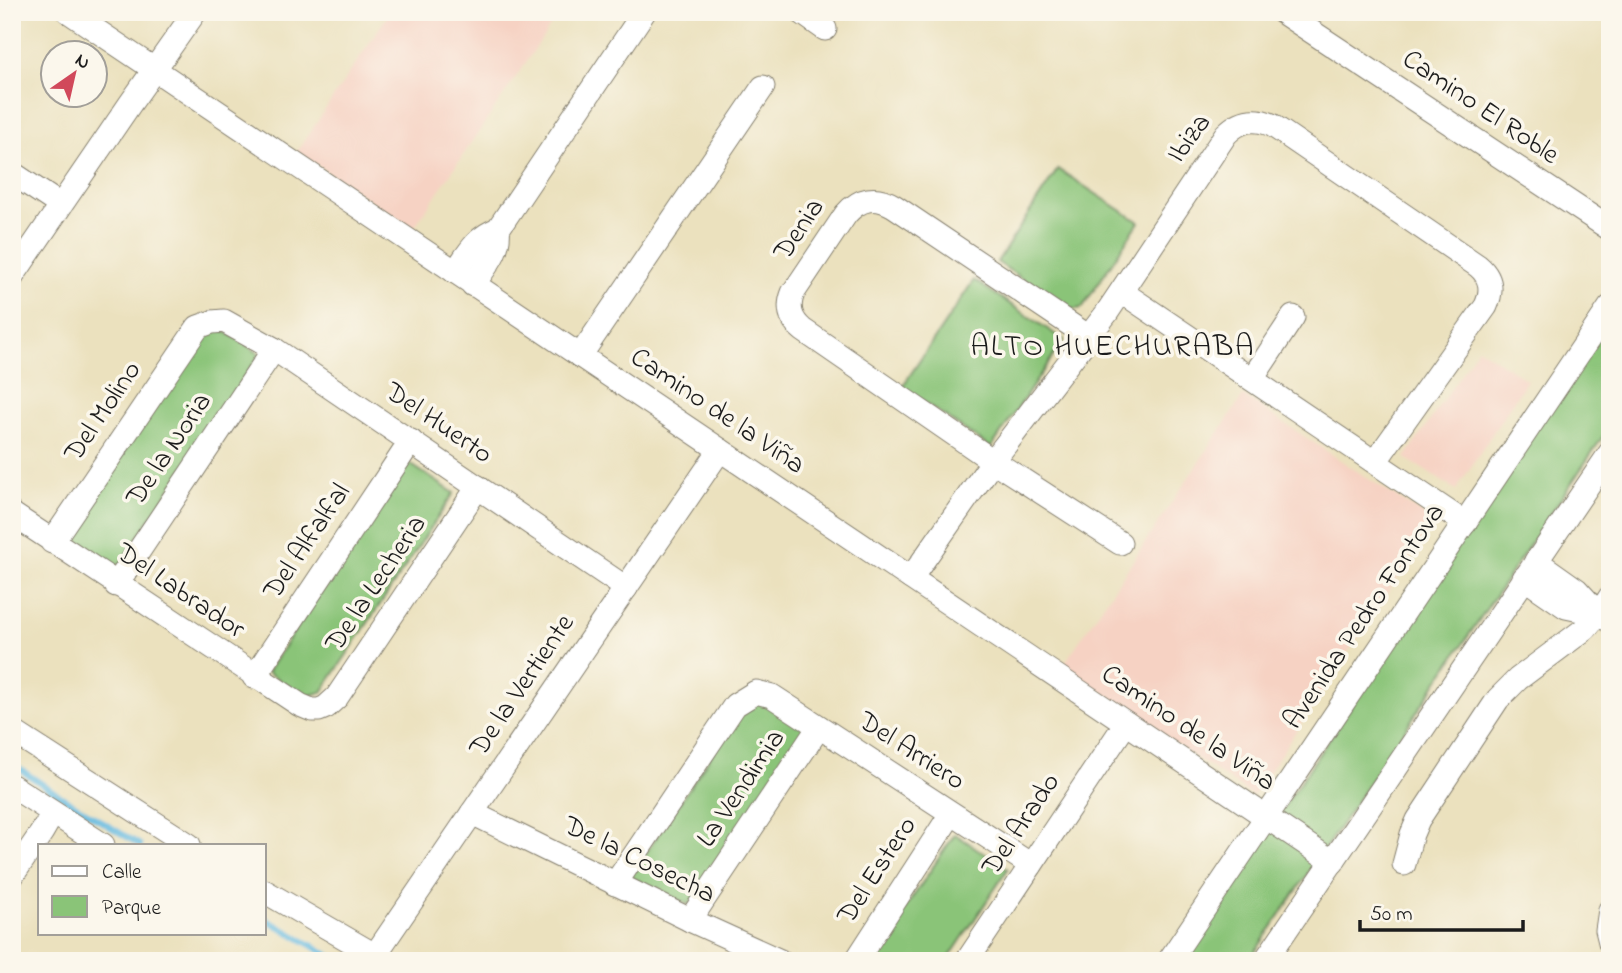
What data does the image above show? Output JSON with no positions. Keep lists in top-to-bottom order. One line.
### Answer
{"streets":{"street":["Camino El Roble","Ibiza","Denia","Del Molino","Camino de la Viña","Del Huerto","De la Noria","Del Alfalfal","De la Lecheria","Del Labrador","Avenida Pedro Fontova","De la Vertiente","Del Arriero","La Vendimia","Del Arado","De la Cosecha","Del Estero"]},"crossings":[["Ibiza","Denia"],["Ibiza","Camino de la Viña"],["Del Molino","Del Huerto"],["Del Molino","Del Labrador"],["Camino de la Viña","Avenida Pedro Fontova"],["Camino de la Viña","De la Vertiente"],["Camino de la Viña","Del Arado"],["Del Huerto","De la Noria"],["Del Huerto","Del Alfalfal"],["Del Huerto","De la Lecheria"],["Del Huerto","De la Vertiente"],["De la Noria","Del Labrador"],["Del Alfalfal","Del Labrador"],["De la Lecheria","Del Labrador"],["De la Vertiente","De la Cosecha"],["Del Arriero","La Vendimia"],["Del Arriero","Del Arado"],["Del Arriero","De la Cosecha"],["Del Arriero","Del Estero"],["La Vendimia","De la Cosecha"]],"districts":["ALTO HUECHURABA"],"legend":["Calle","Parque"],"scale_bar":"50 m","north":"top right"}
